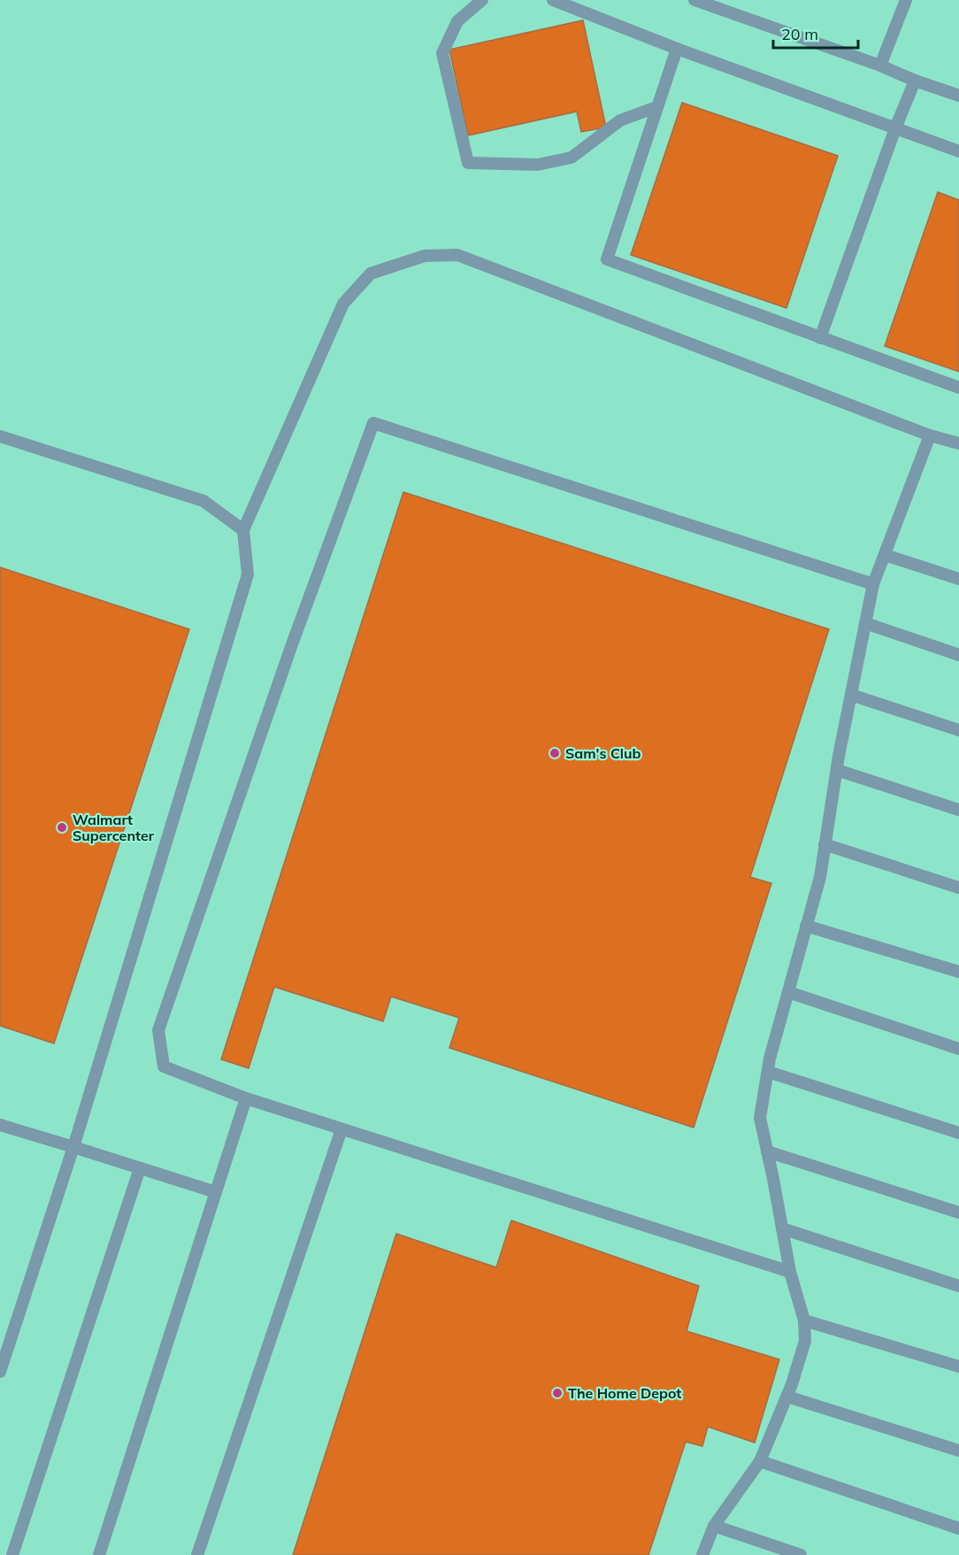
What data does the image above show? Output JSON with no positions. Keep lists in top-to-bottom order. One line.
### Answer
{"places":["Sam's Club","Walmart Supercenter","The Home Depot"],"scale_bar":"20 m"}
